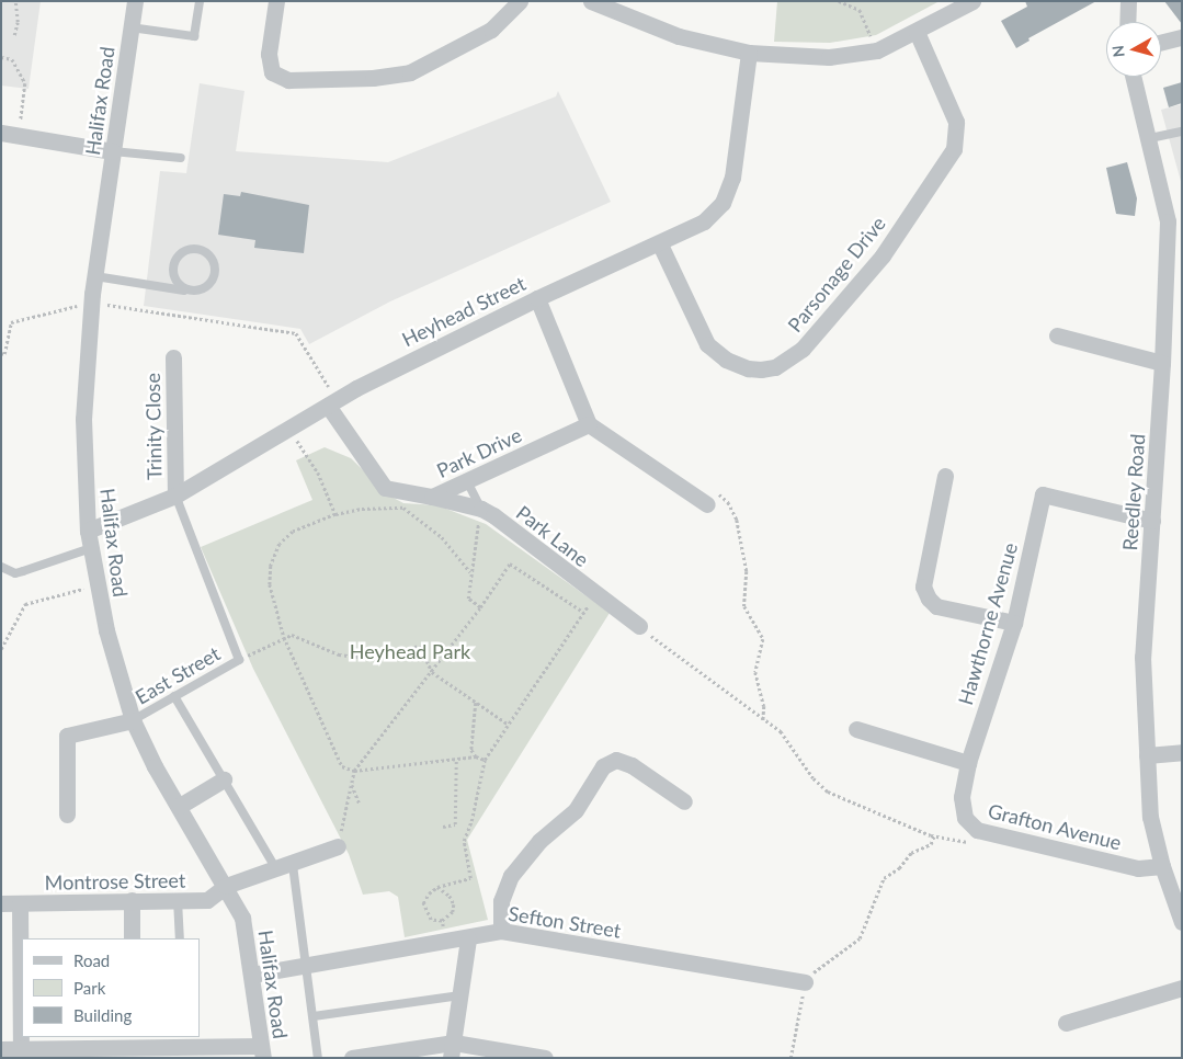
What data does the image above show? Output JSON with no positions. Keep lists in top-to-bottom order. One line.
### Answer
{"streets":{"street":["Halifax Road","Parsonage Drive","Heyhead Street","Trinity Close","Park Drive","Reedley Road","Park Lane","Hawthorne Avenue","Grafton Avenue","Montrose Street","Sefton Street"],"lane":["East Street"]},"crossings":[["Halifax Road","Heyhead Street"],["Halifax Road","East Street"],["Halifax Road","Montrose Street"],["Halifax Road","Sefton Street"],["Parsonage Drive","Heyhead Street"],["Heyhead Street","Trinity Close"],["Heyhead Street","Park Drive"],["Park Drive","Park Lane"],["Reedley Road","Hawthorne Avenue"],["Reedley Road","Grafton Avenue"],["Hawthorne Avenue","Grafton Avenue"]],"parks":["Heyhead Park"],"legend":["Road","Park","Building"],"north":"left"}
